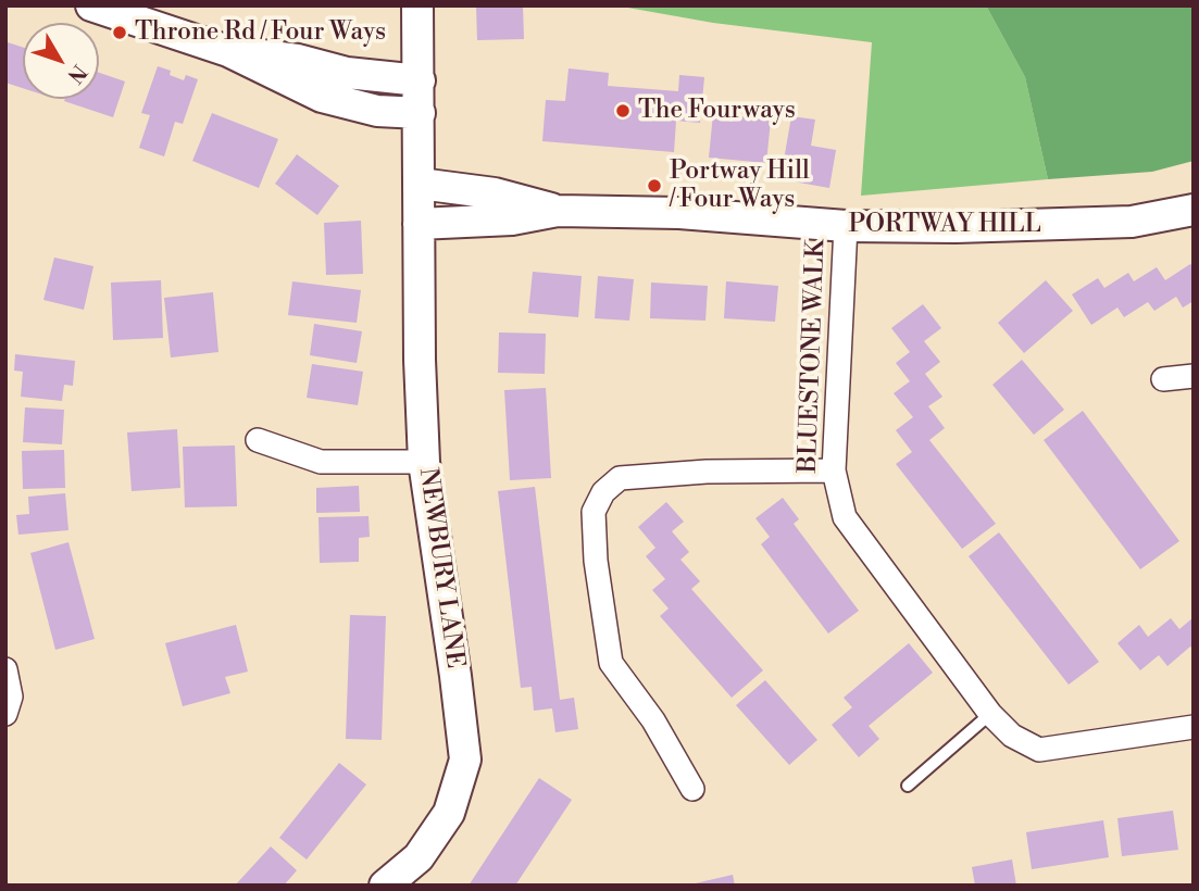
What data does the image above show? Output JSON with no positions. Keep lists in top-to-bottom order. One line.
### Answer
{"streets":{"street":["PORTWAY HILL","BLUESTONE WALK","NEWBURY LANE"]},"crossings":[["PORTWAY HILL","BLUESTONE WALK"],["PORTWAY HILL","NEWBURY LANE"]],"places":["Throne Rd / Four Ways","The Fourways","Portway Hill / Four Ways"],"north":"bottom right"}
